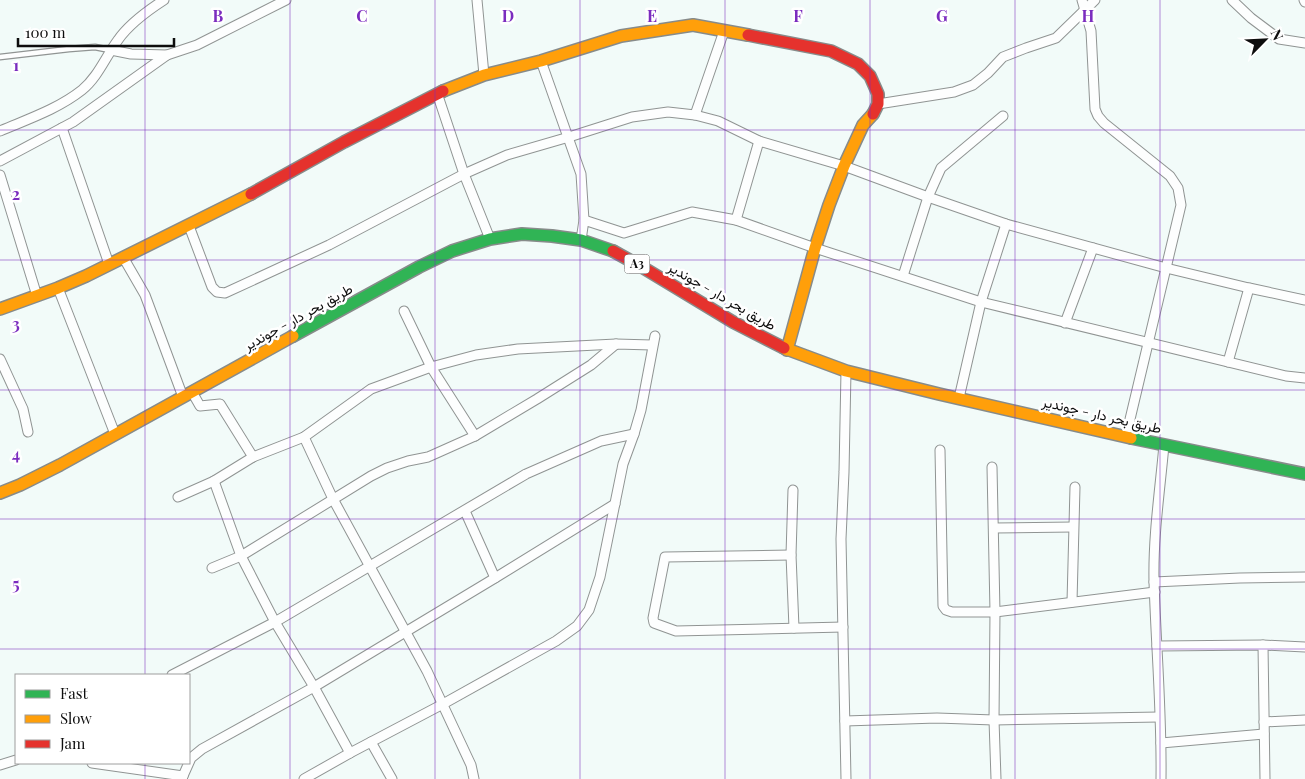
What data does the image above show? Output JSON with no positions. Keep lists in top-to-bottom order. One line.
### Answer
{"streets":{"main road":["A3","طريق بحر دار - جوندير"]},"legend":["Fast","Slow","Jam"],"scale_bar":"100 m","north":"top right","grid":{"columns":["B","C","D","E","F","G","H"],"rows":["1","2","3","4","5"]}}
